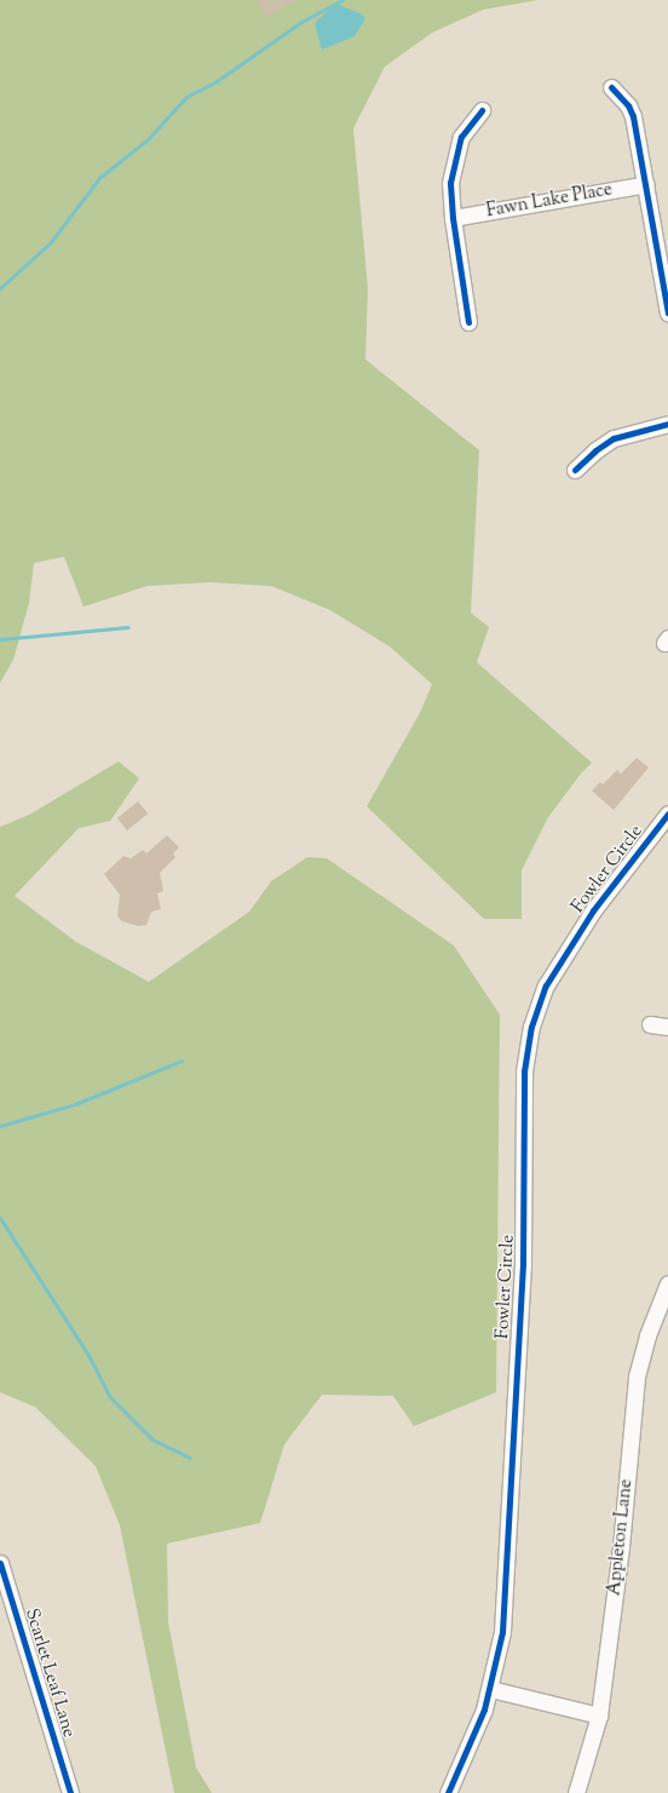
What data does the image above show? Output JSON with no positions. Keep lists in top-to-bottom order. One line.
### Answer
{"streets":{"street":["Fawn Lake Place","Fowler Circle","Appleton Lane","Scarlet Leaf Lane"]}}
